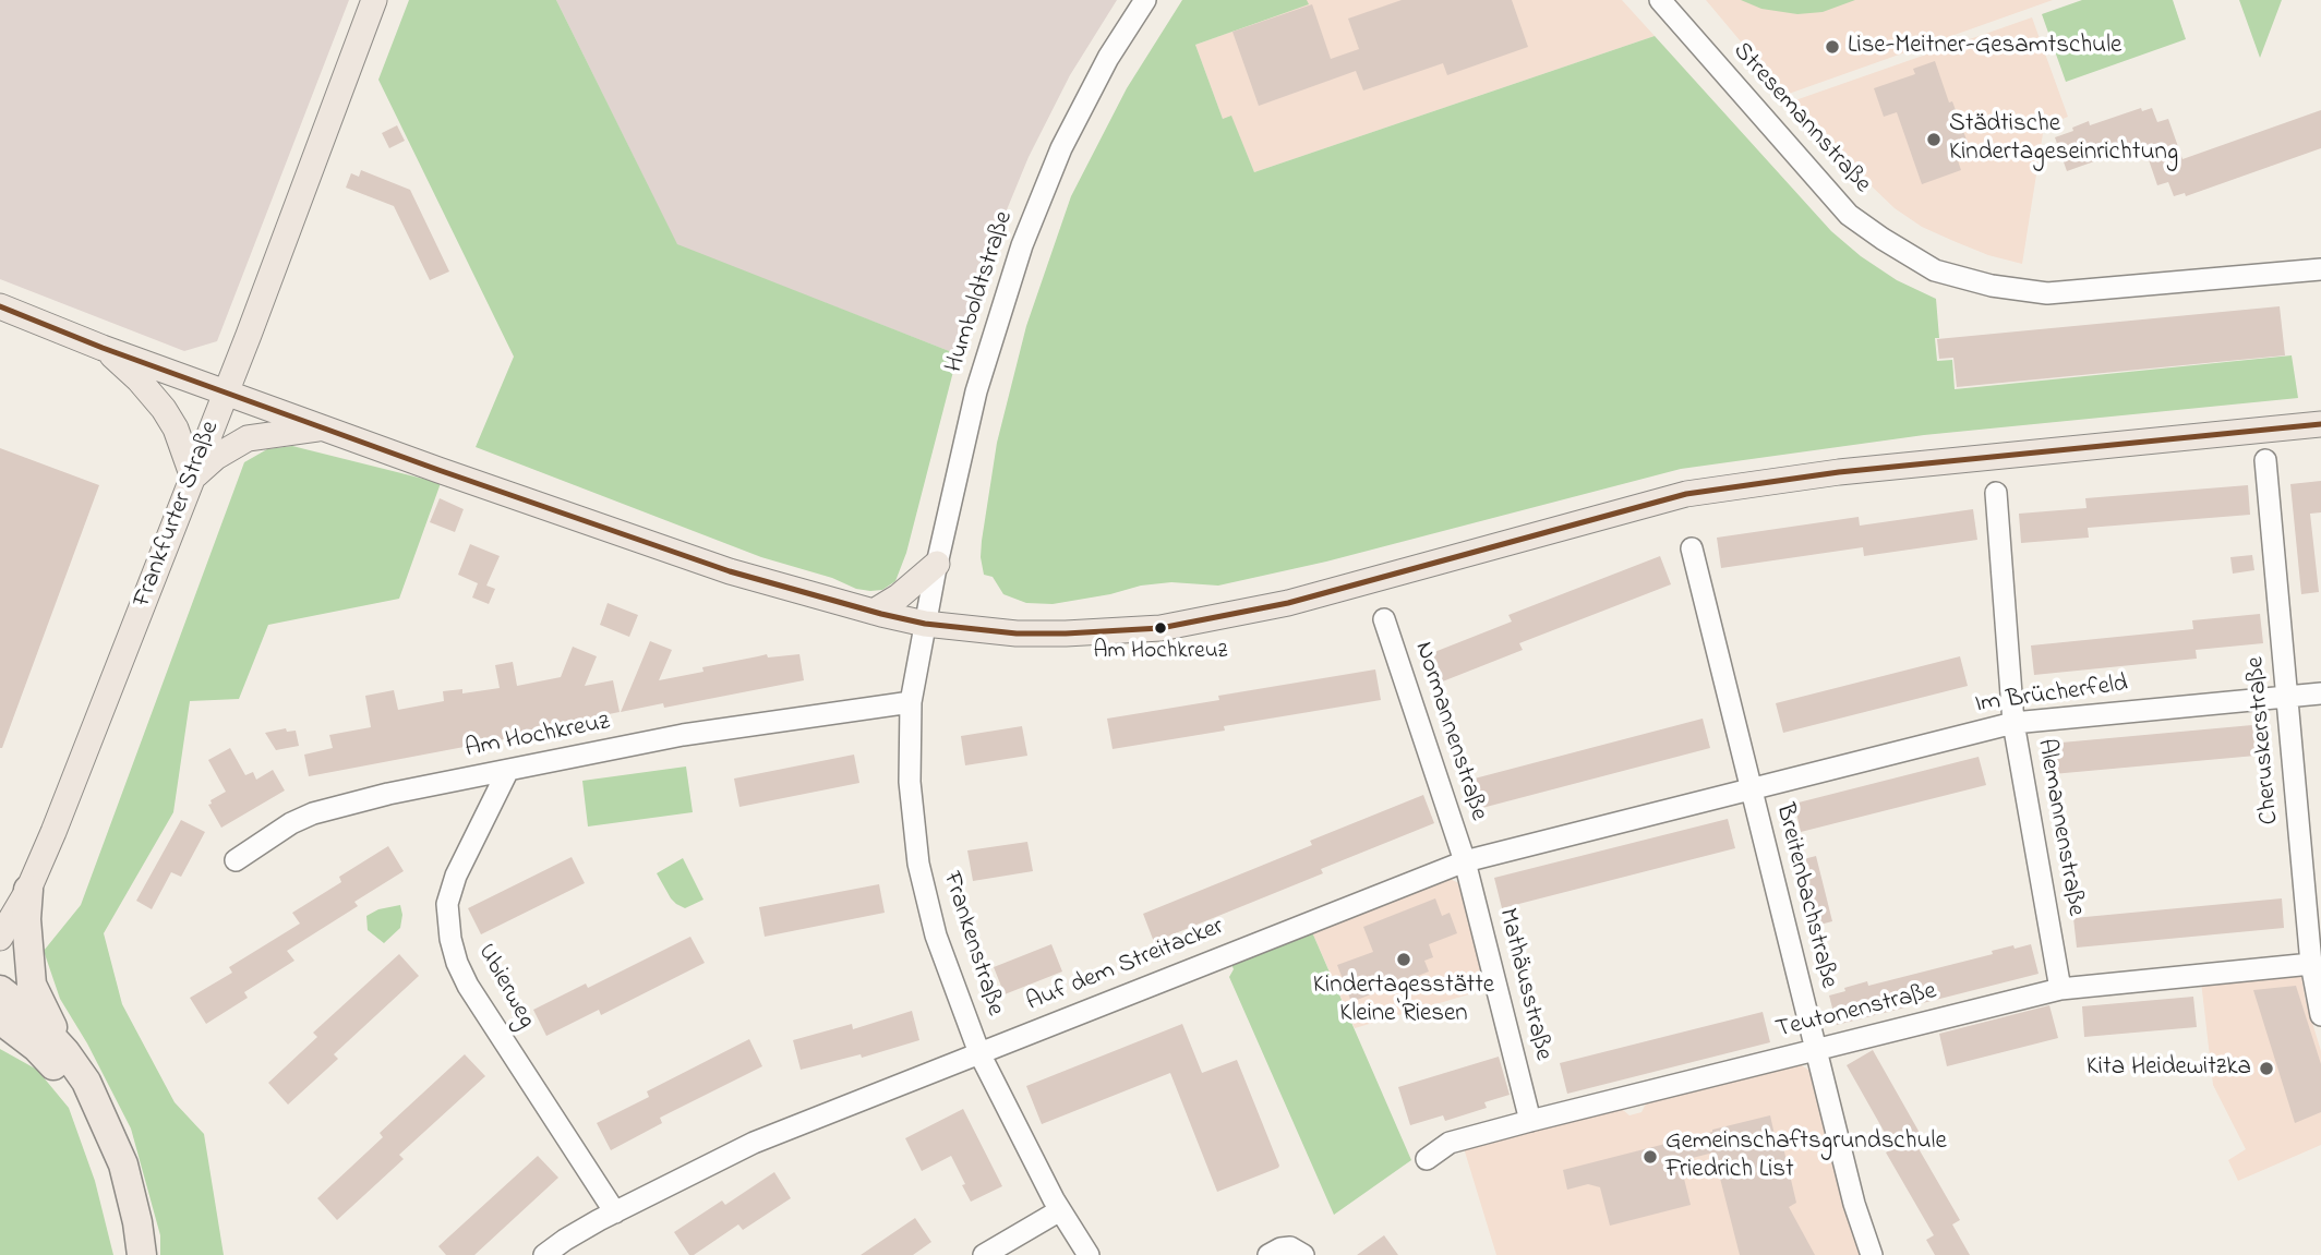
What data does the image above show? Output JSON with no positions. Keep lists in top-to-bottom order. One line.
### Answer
{"streets":{"main road":["Frankfurter Straße"],"street":["Stresemannstraße","Humboldtstraße","Im Brücherfeld","Normannenstraße","Am Hochkreuz","Cheruskerstraße","Alemannenstraße","Breitenbachstraße","Frankenstraße","Auf dem Streitacker","Mathäusstraße","Ubierweg","Teutonenstraße"]},"crossings":[["Humboldtstraße","Frankenstraße"],["Im Brücherfeld","Cheruskerstraße"],["Im Brücherfeld","Alemannenstraße"],["Im Brücherfeld","Breitenbachstraße"],["Im Brücherfeld","Auf dem Streitacker"],["Normannenstraße","Auf dem Streitacker"],["Normannenstraße","Mathäusstraße"],["Am Hochkreuz","Frankenstraße"],["Am Hochkreuz","Ubierweg"],["Cheruskerstraße","Teutonenstraße"],["Alemannenstraße","Teutonenstraße"],["Breitenbachstraße","Auf dem Streitacker"],["Breitenbachstraße","Teutonenstraße"],["Frankenstraße","Auf dem Streitacker"],["Auf dem Streitacker","Mathäusstraße"],["Auf dem Streitacker","Ubierweg"],["Mathäusstraße","Teutonenstraße"]],"places":["Lise-Meitner-Gesamtschule","Städtische Kindertageseinrichtung","Am Hochkreuz","Kindertagesstätte Kleine Riesen","Kita Heidewitzka","Gemeinschaftsgrundschule Friedrich List"]}
